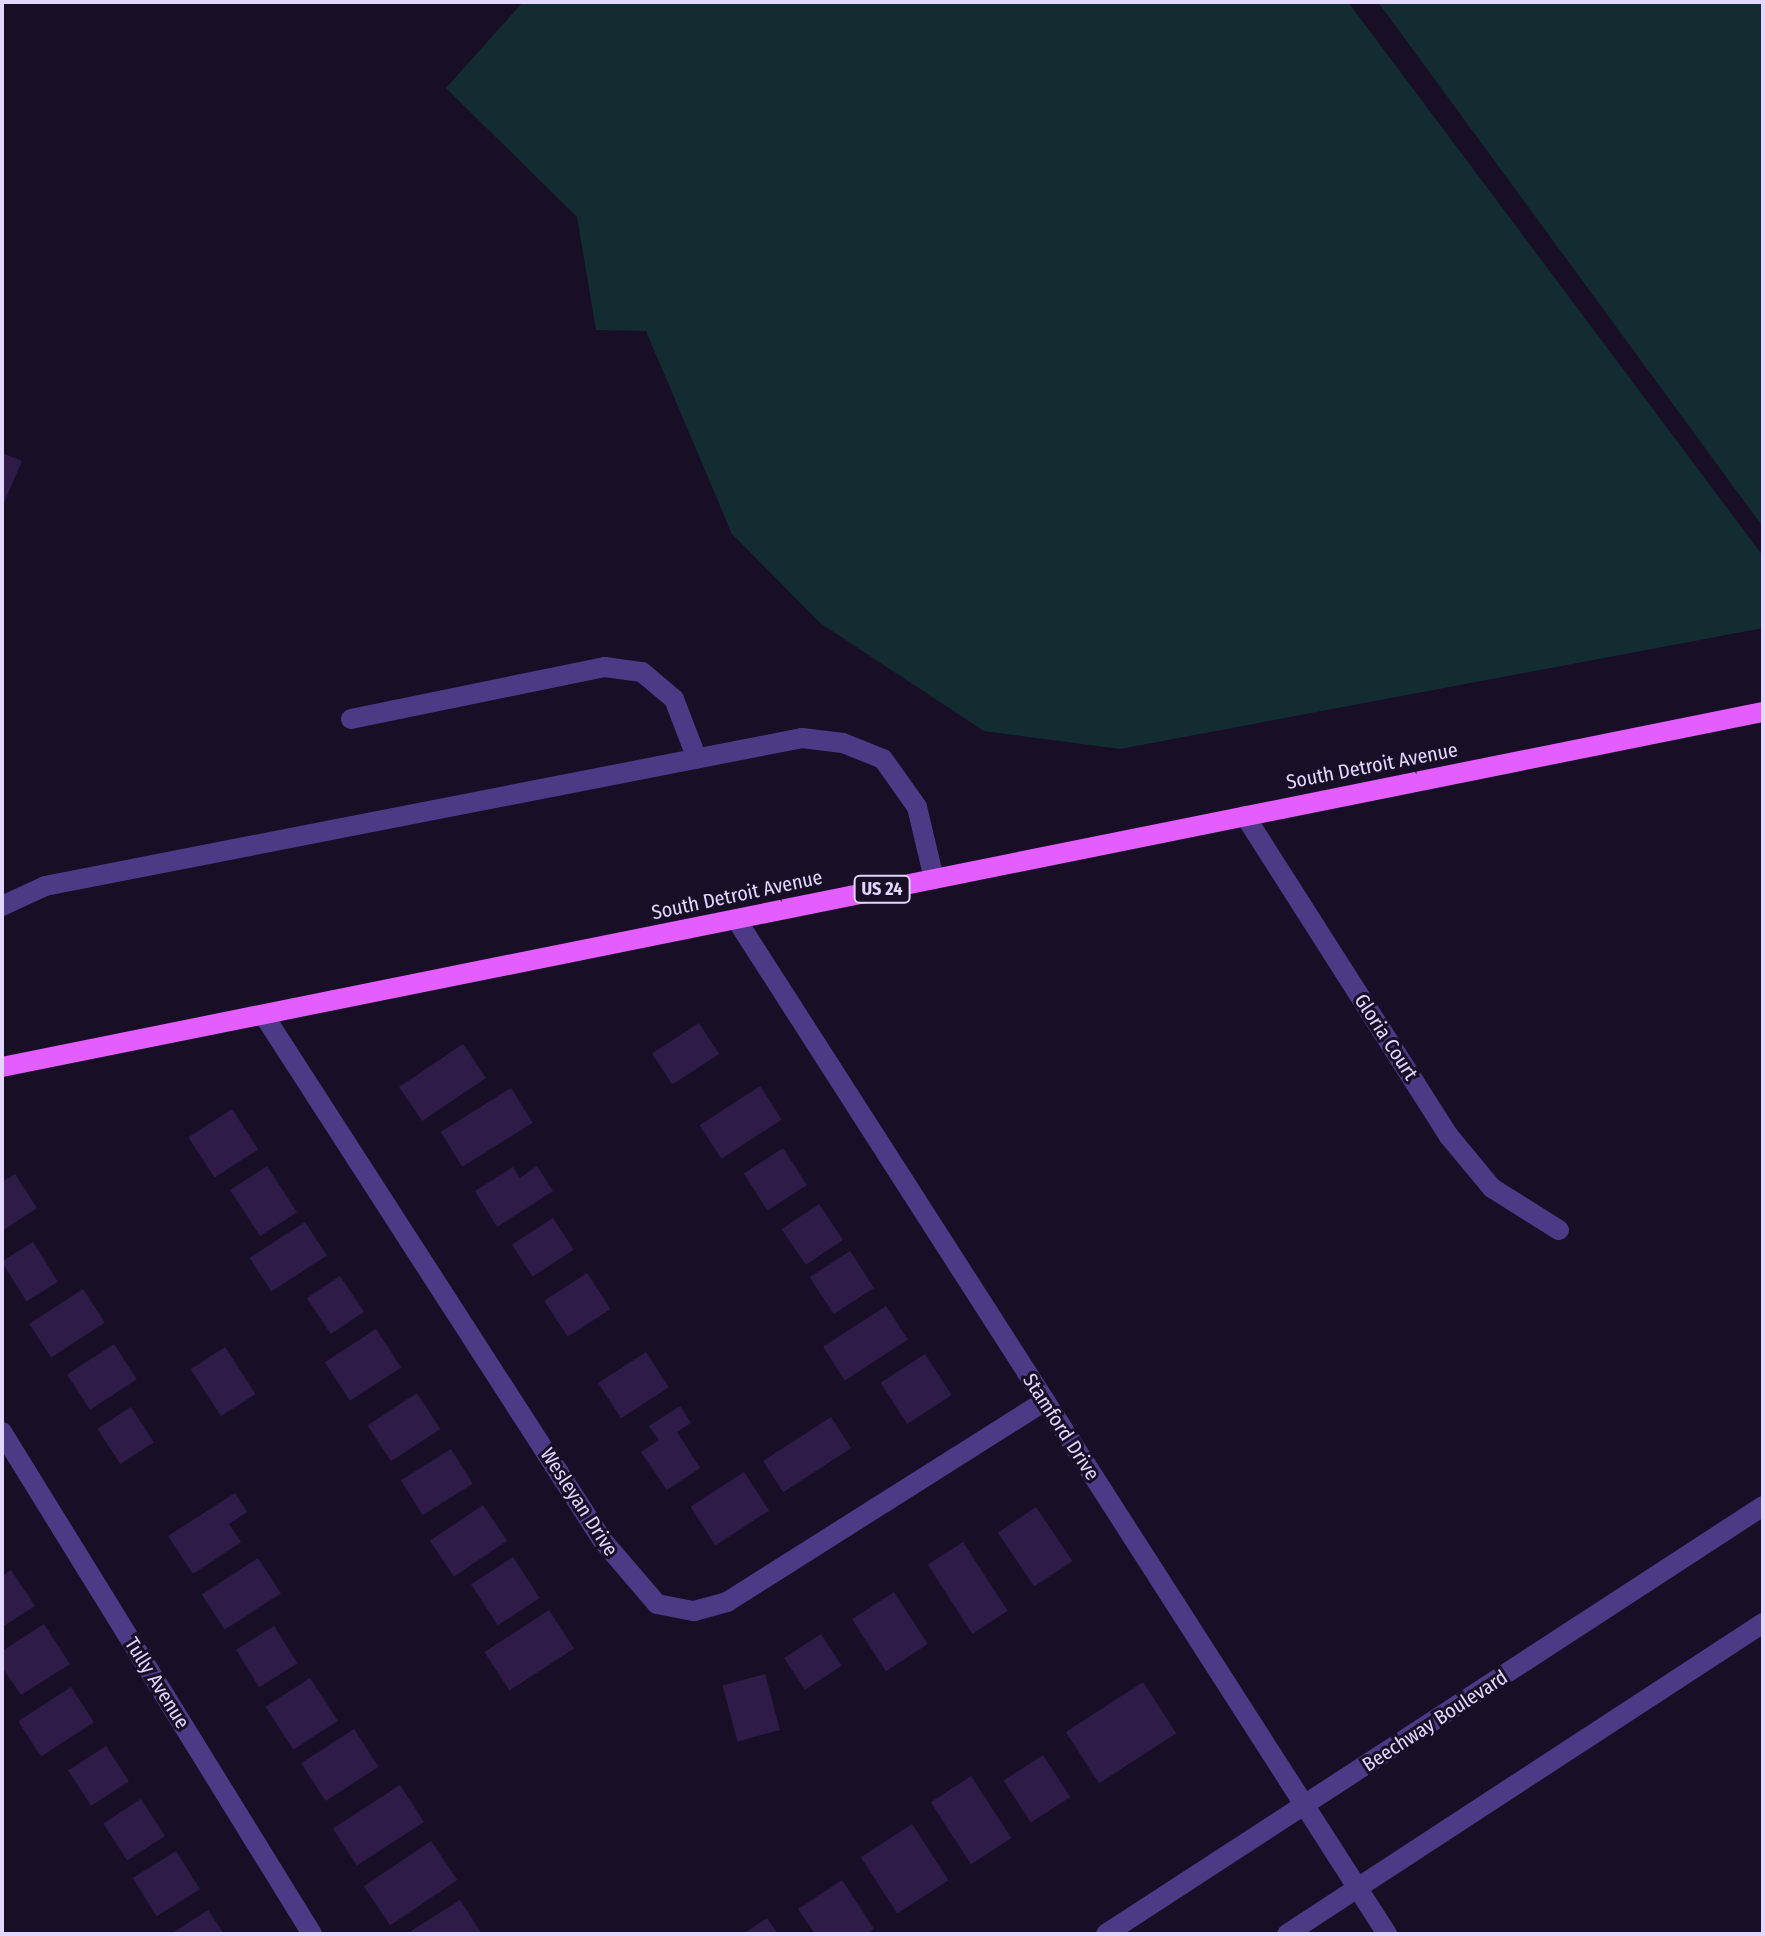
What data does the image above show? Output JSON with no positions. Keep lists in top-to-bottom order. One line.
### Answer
{"streets":{"main road":["South Detroit Avenue","US 24"],"street":["Gloria Court","Stamford Drive","Wesleyan Drive","Tully Avenue","Beechway Boulevard"]},"crossings":[["South Detroit Avenue","Gloria Court"],["South Detroit Avenue","Stamford Drive"],["South Detroit Avenue","Wesleyan Drive"],["Stamford Drive","Wesleyan Drive"],["Stamford Drive","Beechway Boulevard"]]}
